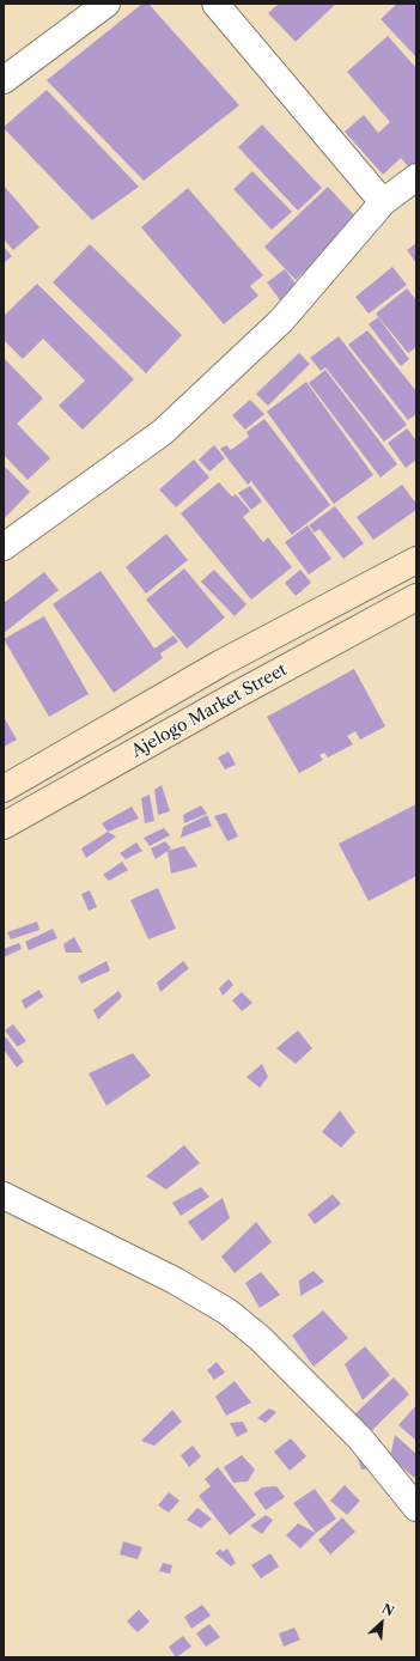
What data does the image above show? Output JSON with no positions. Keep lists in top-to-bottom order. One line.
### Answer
{"streets":{"street":["Ajelogo Market Street"]},"north":"top right"}
